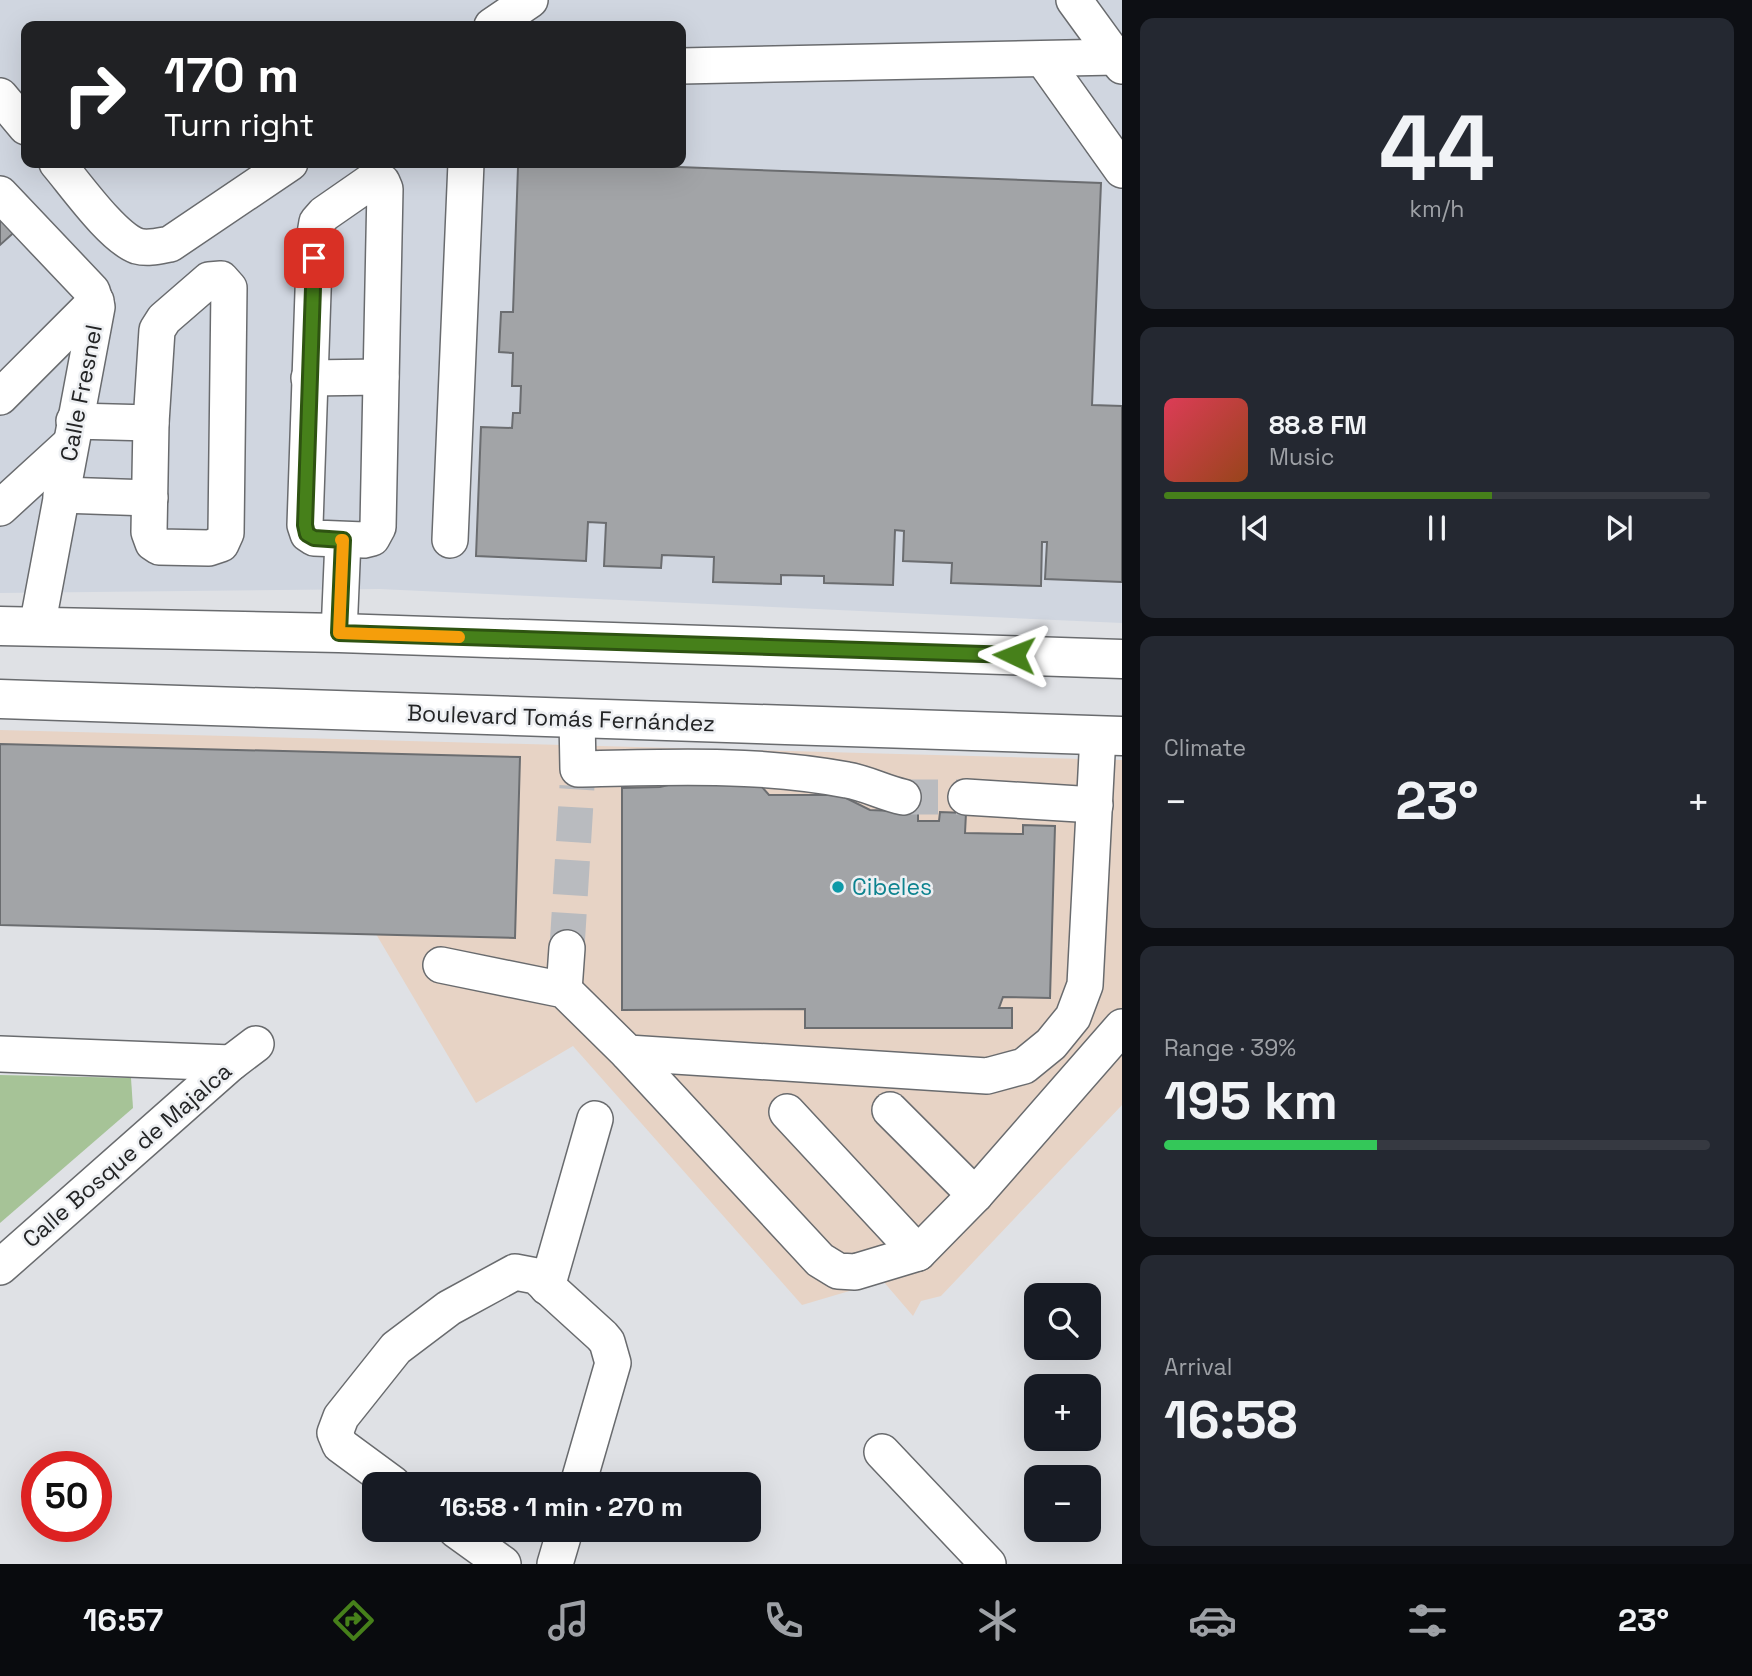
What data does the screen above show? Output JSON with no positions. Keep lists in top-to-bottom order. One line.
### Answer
{"streets":{"main road":["Boulevard Tomás Fernández"],"street":["Calle Fresnel","Calle Bosque de Majalca"]},"places":["Cibeles"],"page":{"tile":[["44","km/h"],"Climate",["Range · 39%","195 km"],["Arrival","16:58"]],"turn":["170 m","Turn right"],"song":["88.8 FM","Music"],"heat":["−","23°","+"],"map_buttons":["+","−"],"limit":"50","trip":"16:58 · 1 min · 270 m","tabs":["16:57","23°"]}}
